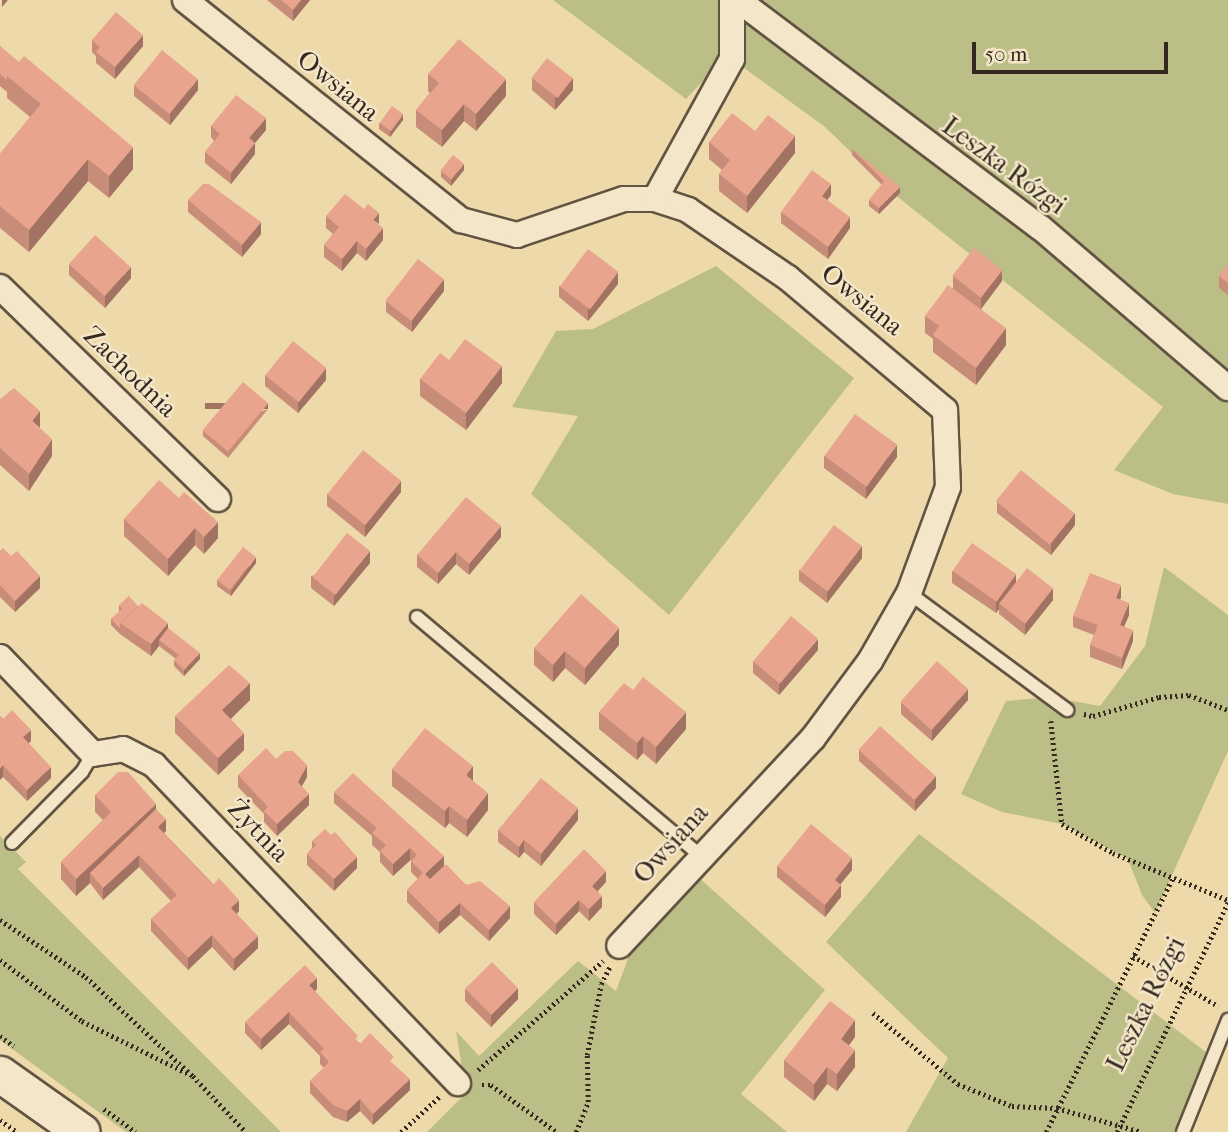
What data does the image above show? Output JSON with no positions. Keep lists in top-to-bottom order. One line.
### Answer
{"streets":{"street":["Owsiana","Leszka Rózgi","Zachodnia","Żytnia"]},"scale_bar":"50 m"}
